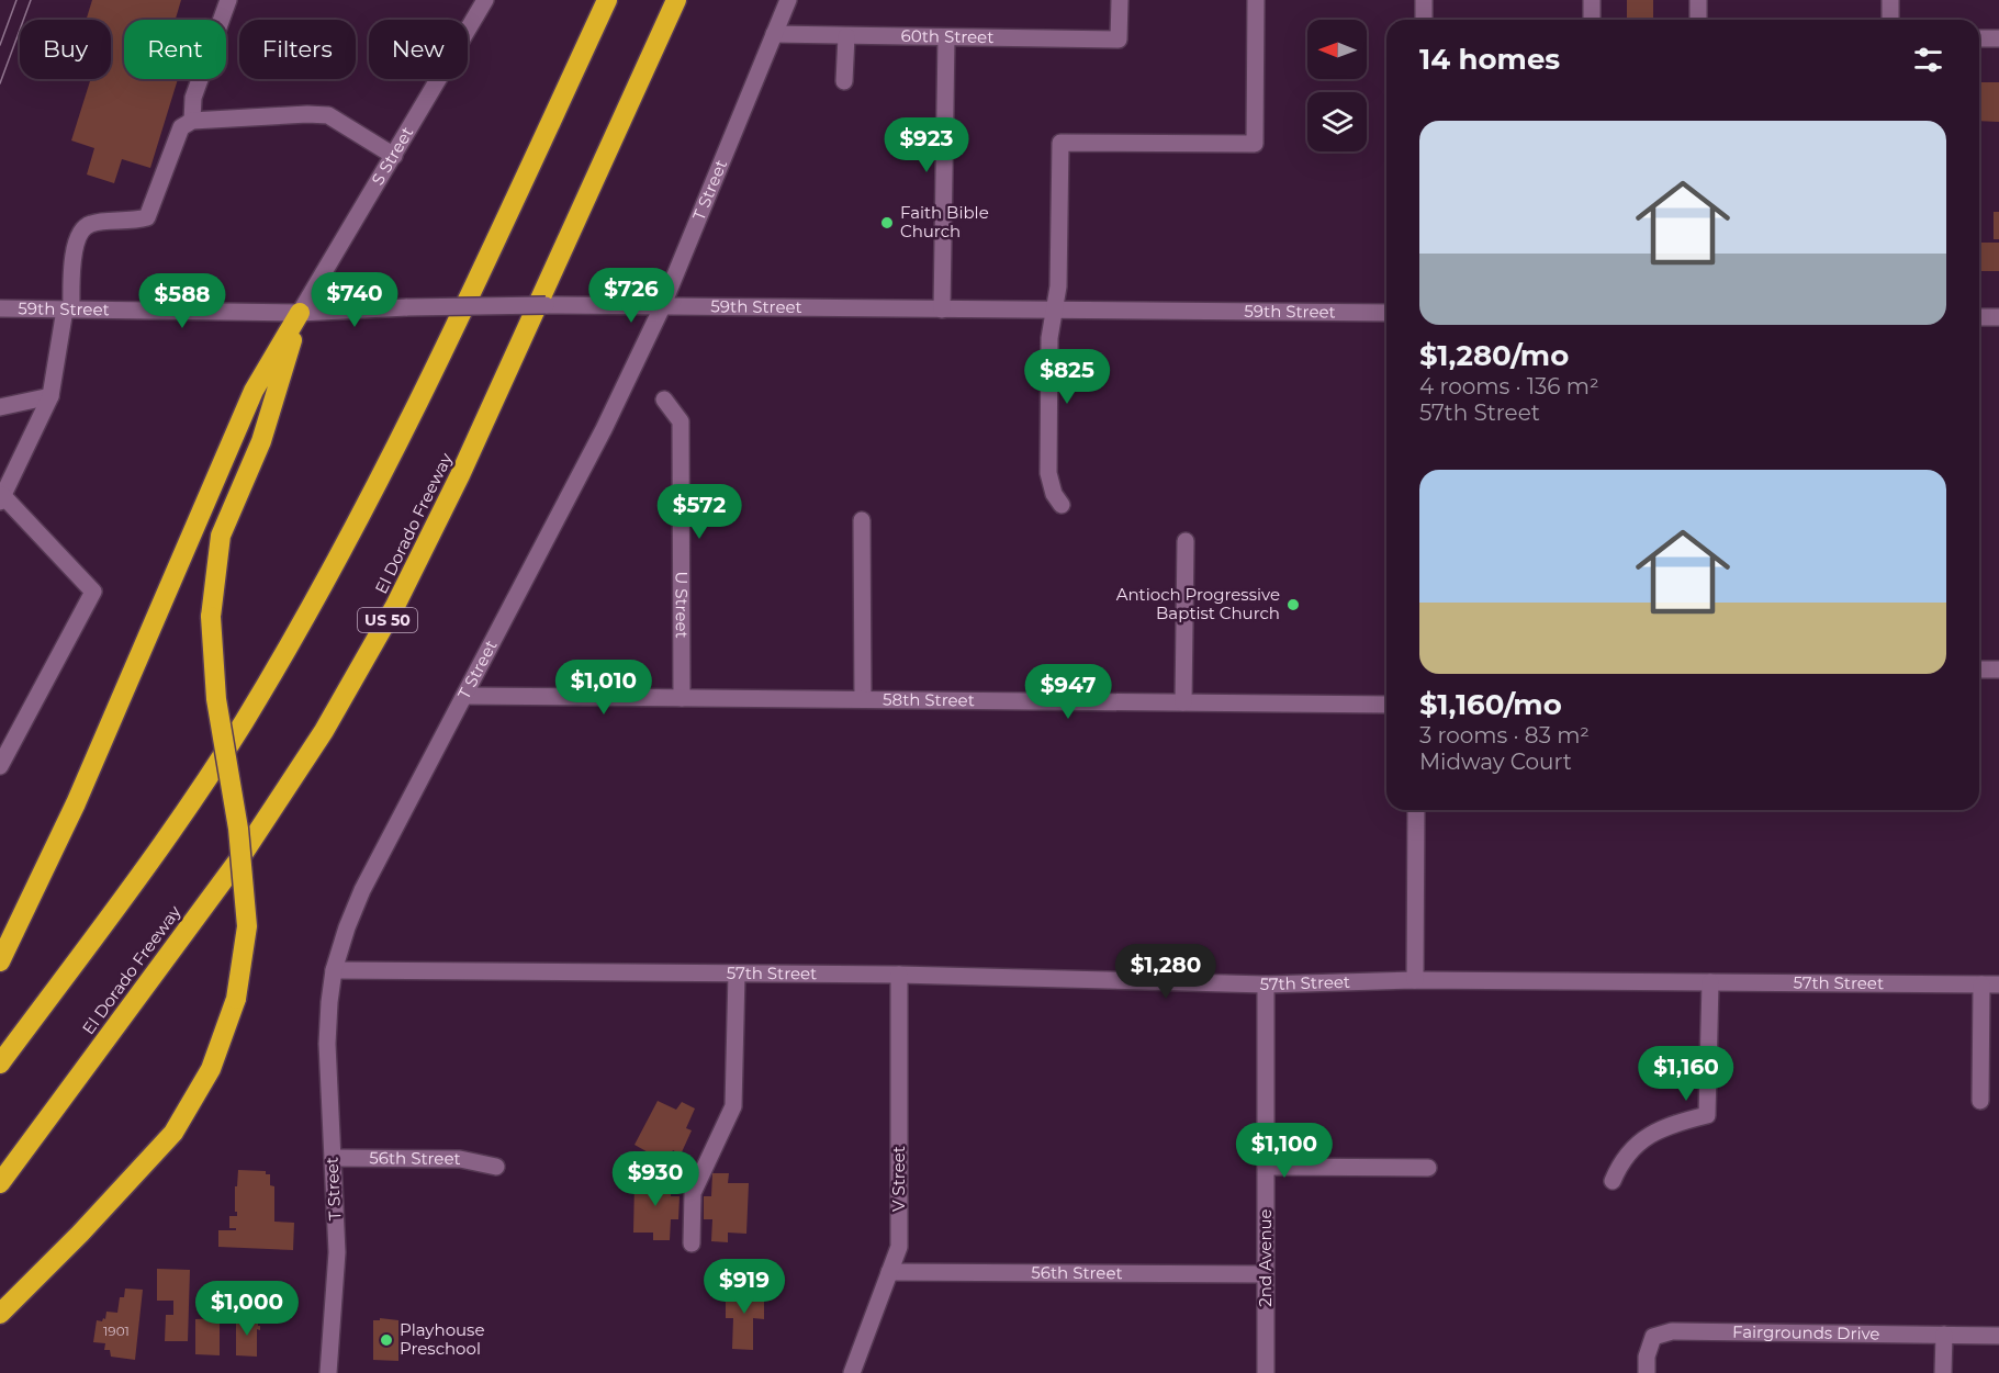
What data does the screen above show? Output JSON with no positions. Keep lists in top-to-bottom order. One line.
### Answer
{"streets":{"highway":["El Dorado Freeway","US 50"],"street":["60th Street","S Street","T Street","59th Street","U Street","58th Street","57th Street","56th Street","V Street","2nd Avenue","Fairgrounds Drive"]},"crossings":[["60th Street","T Street"],["S Street","59th Street"],["T Street","59th Street"],["T Street","58th Street"],["T Street","57th Street"],["T Street","56th Street"],["U Street","58th Street"],["57th Street","V Street"],["57th Street","2nd Avenue"],["56th Street","V Street"],["56th Street","2nd Avenue"]],"places":["Faith Bible Church","Antioch Progressive Baptist Church","Playhouse Preschool"],"house_numbers":["1901"],"north":"left","page":{"chip":["Buy","Rent","Filters","New"],"heading":"14 homes","list":[{"name":"$1,280/mo","note":"4 rooms · 136 m² · 57th Street"},{"name":"$1,160/mo","note":"3 rooms · 83 m² · Midway Court"}],"price":["$923","$726","$740","$588","$825","$572","$1,010","$947","$1,280","$1,160","$1,100","$930","$919","$1,000"]}}
